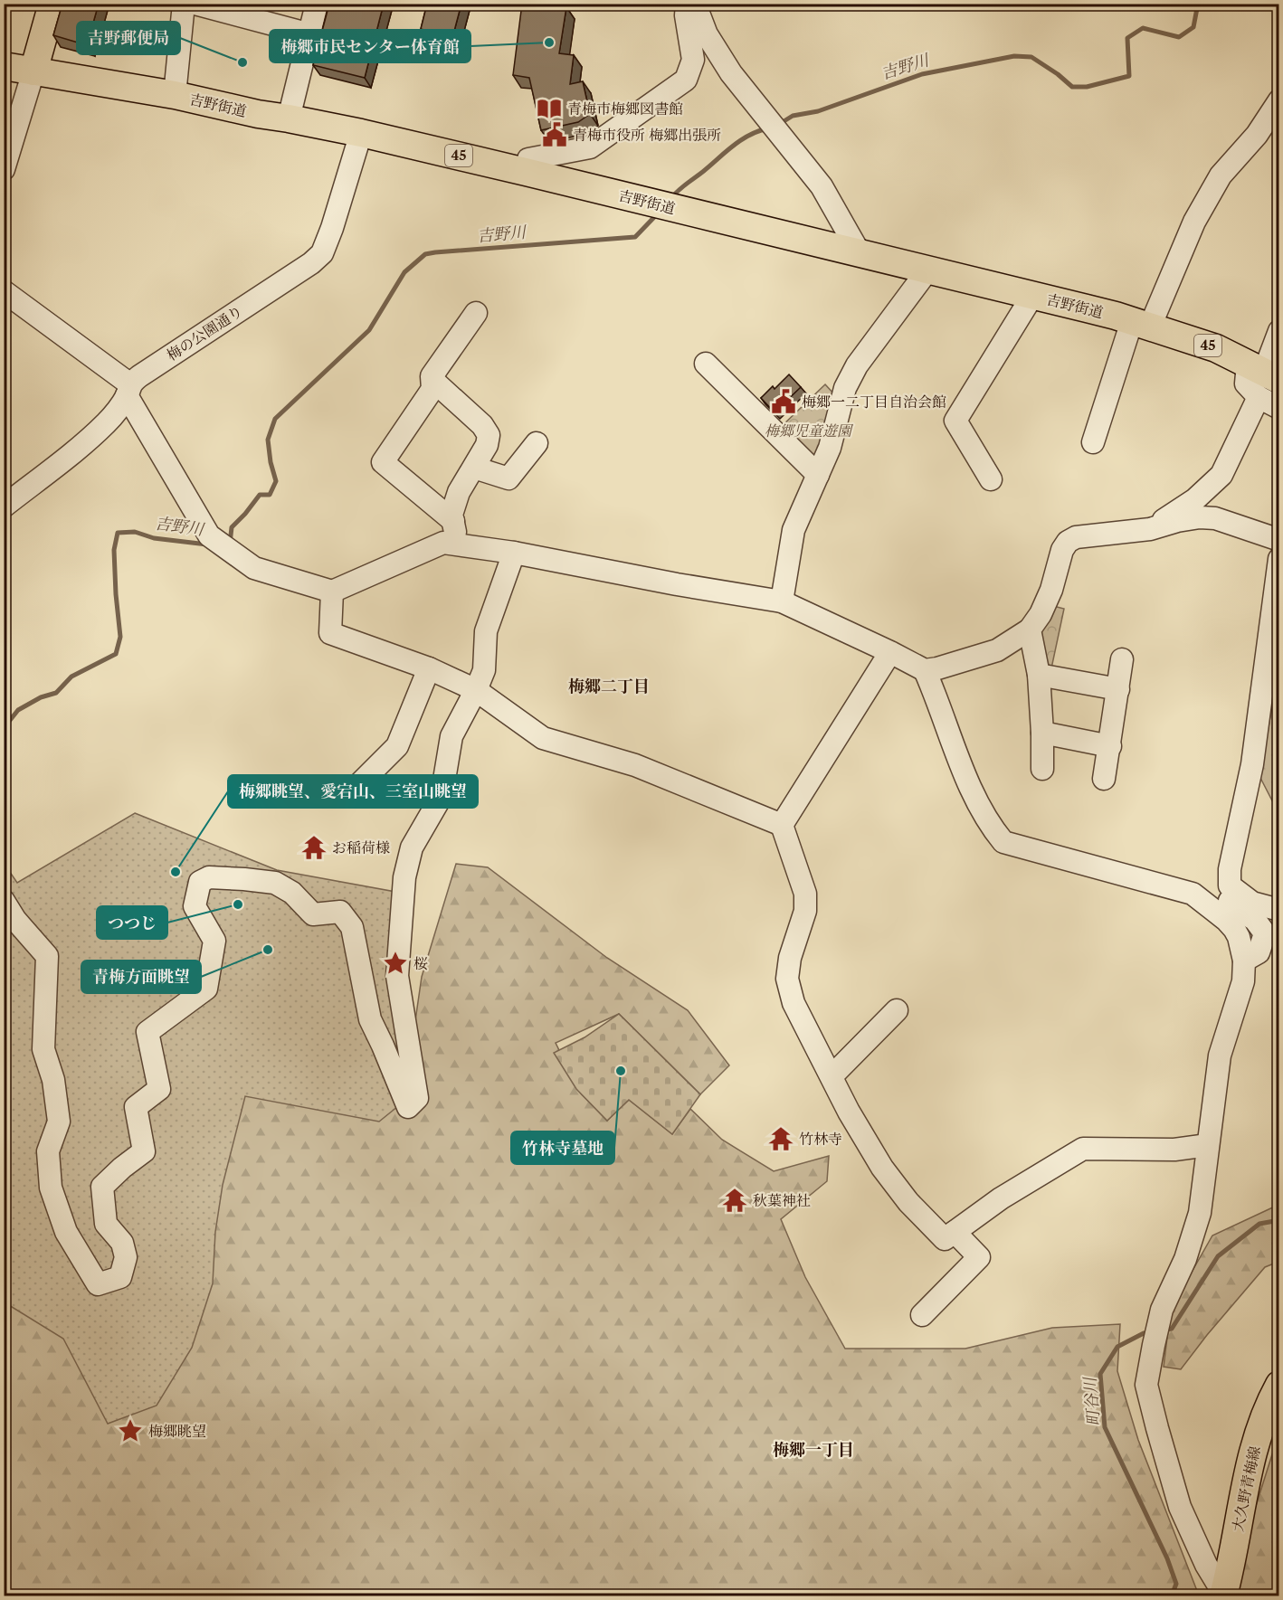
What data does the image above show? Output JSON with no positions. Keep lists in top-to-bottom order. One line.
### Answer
{"streets":{"main road":["吉野街道","45","大久野青梅線"],"street":["梅の公園通り"]},"crossings":[["吉野街道","梅の公園通り"]],"districts":["梅郷二丁目","梅郷一丁目"],"water":["吉野川","町谷川"],"parks":["梅郷児童遊園"],"places":{"other":["梅郷市民センター体育館","吉野郵便局","梅郷眺望、愛宕山、三室山眺望","つつじ","青梅方面眺望","竹林寺墓地"],"library":["青梅市梅郷図書館"],"public building":["青梅市役所 梅郷出張所","梅郷一二丁目自治会館"],"temple":["お稲荷様","竹林寺","秋葉神社"],"place":["桜","梅郷眺望"]}}
